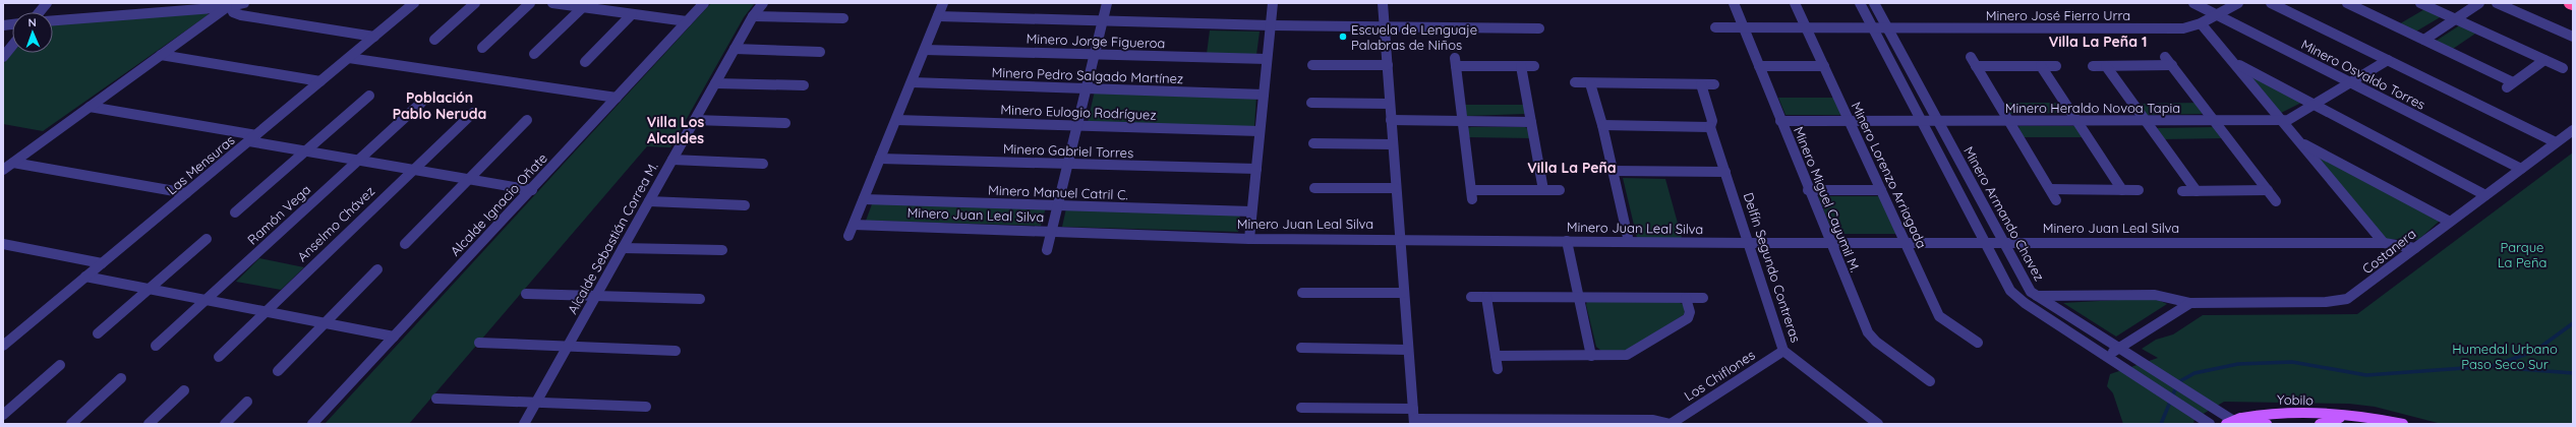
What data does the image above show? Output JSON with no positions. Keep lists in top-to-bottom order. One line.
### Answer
{"streets":{"main road":["Yobilo"],"street":["Minero José Fierro Urra","Minero Jorge Figueroa","Minero Osvaldo Torres","Minero Pedro Salgado Martínez","Minero Heraldo Novoa Tapia","Minero Eulogio Rodríguez","Minero Gabriel Torres","Las Mensuras","Minero Lorenzo Arriagada","Minero Manuel Catril C.","Minero Miguel Cayumil M.","Alcalde Ignacio Oñate","Minero Armando Chavez","Ramón Vega","Minero Juan Leal Silva","Anselmo Chávez","Alcalde Sebastián Correa M.","Costanera","Delfín Segundo Contreras","Los Chiflones"]},"crossings":[["Minero José Fierro Urra","Minero Osvaldo Torres"],["Minero José Fierro Urra","Minero Lorenzo Arriagada"],["Minero José Fierro Urra","Minero Miguel Cayumil M."],["Minero José Fierro Urra","Minero Armando Chavez"],["Minero Osvaldo Torres","Minero Heraldo Novoa Tapia"],["Minero Osvaldo Torres","Costanera"],["Minero Heraldo Novoa Tapia","Minero Lorenzo Arriagada"],["Minero Heraldo Novoa Tapia","Minero Miguel Cayumil M."],["Minero Heraldo Novoa Tapia","Minero Armando Chavez"],["Minero Lorenzo Arriagada","Minero Juan Leal Silva"],["Minero Miguel Cayumil M.","Minero Juan Leal Silva"],["Minero Armando Chavez","Minero Juan Leal Silva"],["Minero Armando Chavez","Costanera"],["Minero Armando Chavez","Yobilo"],["Minero Juan Leal Silva","Costanera"],["Minero Juan Leal Silva","Delfín Segundo Contreras"],["Delfín Segundo Contreras","Los Chiflones"]],"districts":["Villa La Peña 1","Población Pablo Neruda","Villa Los Alcaldes","Villa La Peña"],"parks":["Parque La Peña","Humedal Urbano Paso Seco Sur"],"places":["Escuela de Lenguaje Palabras de Niños"],"north":"top"}
